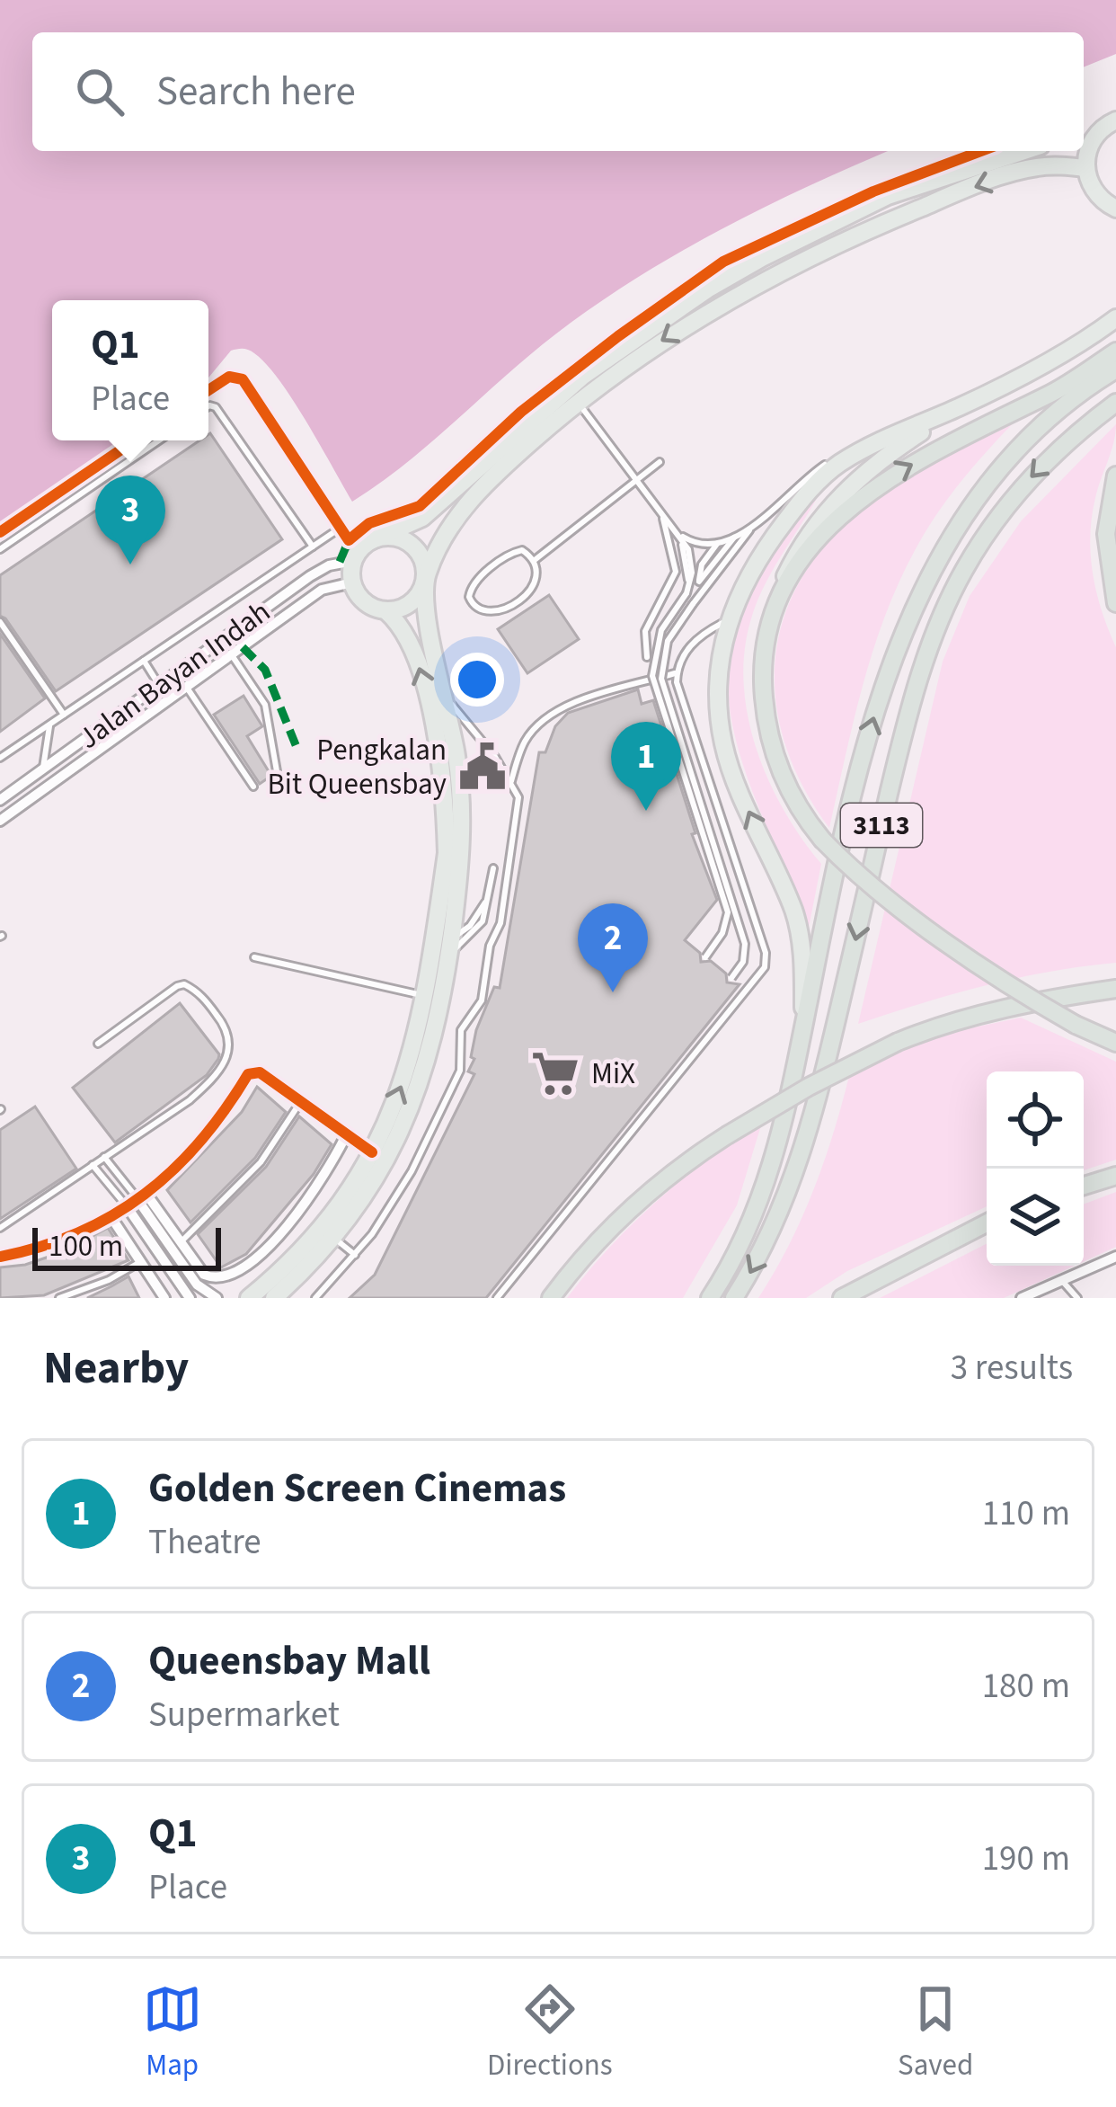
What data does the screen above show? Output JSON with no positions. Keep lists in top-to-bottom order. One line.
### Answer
{"streets":{"highway":["3113"],"street":["Jalan Bayan Indah"]},"places":{"public building":["Pengkalan Bit Queensbay"],"supermarket":["MiX"]},"scale_bar":"100 m","page":{"search":"Search here","popup":["Q1","Place"],"pins":["3","1","2"],"scale":"100 m","heading":["Nearby","3 results"],"list":[{"mark":"1","name":"Golden Screen Cinemas","note":"Theatre","value":"110 m"},{"mark":"2","name":"Queensbay Mall","note":"Supermarket","value":"180 m"},{"mark":"3","name":"Q1","note":"Place","value":"190 m"}],"nav":["Map","Directions","Saved"]}}
